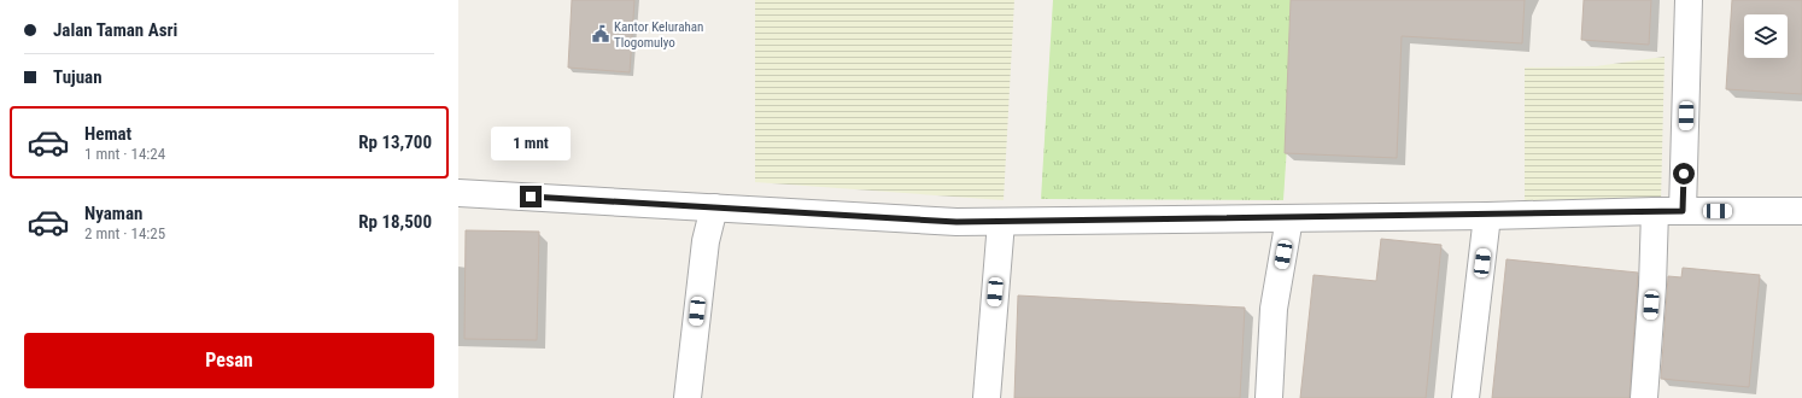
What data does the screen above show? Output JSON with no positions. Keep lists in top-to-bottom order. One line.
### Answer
{"places":{"public building":["Kantor Kelurahan Tlogomulyo"]},"page":{"banner":["Jalan Taman Asri","Tujuan"],"list":[{"name":"Hemat","note":"1 mnt · 14:24","value":"Rp 13,700"},{"name":"Nyaman","note":"2 mnt · 14:25","value":"Rp 18,500"}],"bubble":"1 mnt","buttons":"Pesan"}}
